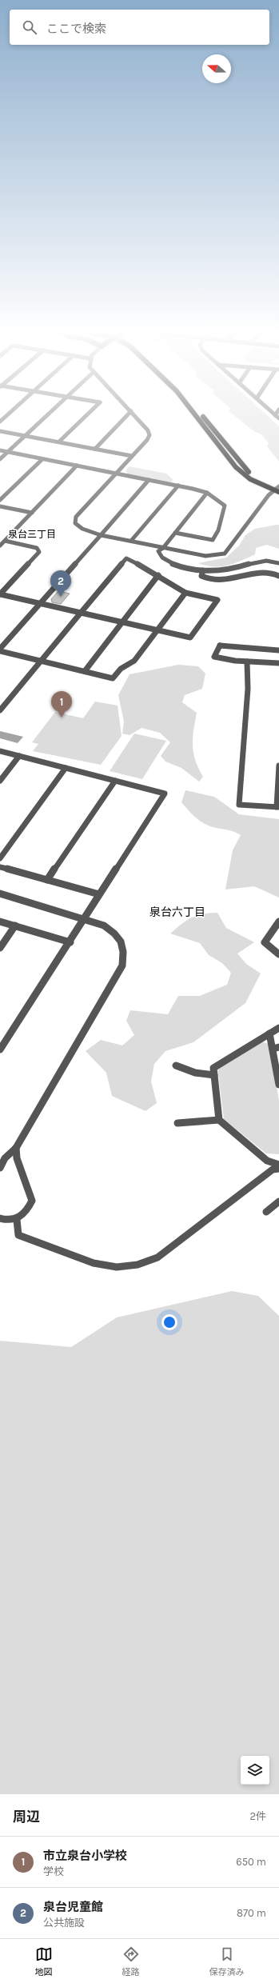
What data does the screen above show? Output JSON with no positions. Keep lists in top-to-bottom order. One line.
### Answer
{"districts":["泉台三丁目","泉台六丁目"],"north":"left","page":{"search":"ここで検索","pins":["2","1"],"heading":["周辺","2件"],"list":[{"mark":"1","name":"市立泉台小学校","note":"学校","value":"650 m"},{"mark":"2","name":"泉台児童館","note":"公共施設","value":"870 m"}],"nav":["地図","経路","保存済み"]}}
